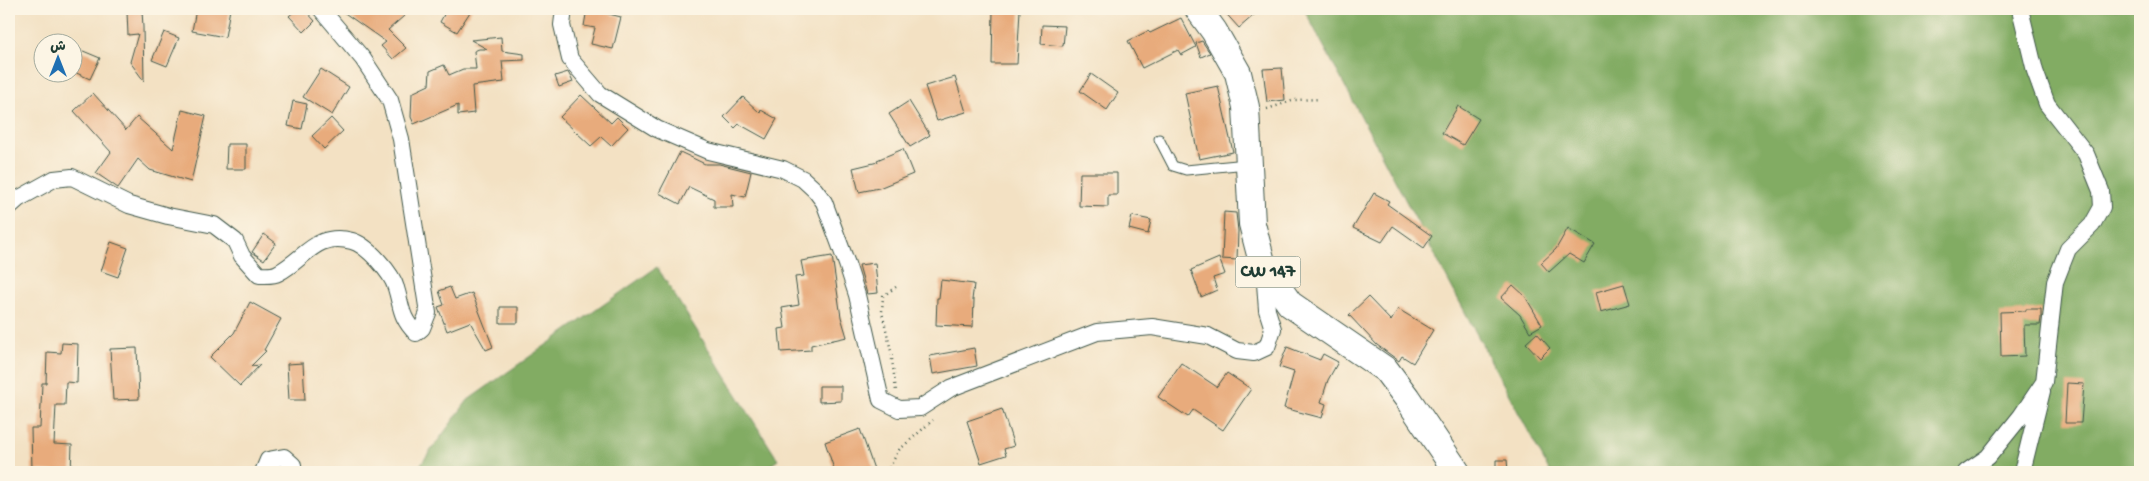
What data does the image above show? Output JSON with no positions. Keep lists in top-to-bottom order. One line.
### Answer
{"streets":{"main road":["CW 147"]},"north":"top"}
